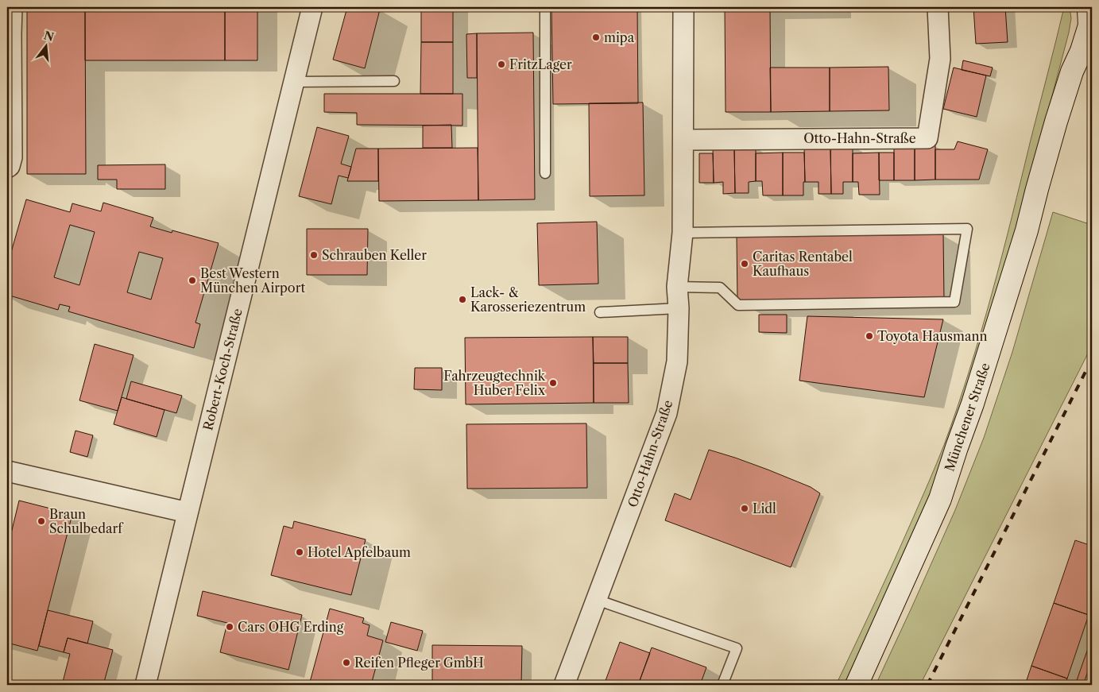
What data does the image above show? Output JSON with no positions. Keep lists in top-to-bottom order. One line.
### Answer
{"streets":{"street":["Otto-Hahn-Straße","Robert-Koch-Straße","Münchener Straße"]},"places":["mipa","FritzLager","Schrauben Keller","Caritas Rentabel Kaufhaus","Best Western München Airport","Lack- & Karosseriezentrum","Toyota Hausmann","Fahrzeugtechnik Huber Felix","Lidl","Braun Schulbedarf","Hotel Apfelbaum","Cars OHG Erding","Reifen Pfleger GmbH"],"north":"top"}
